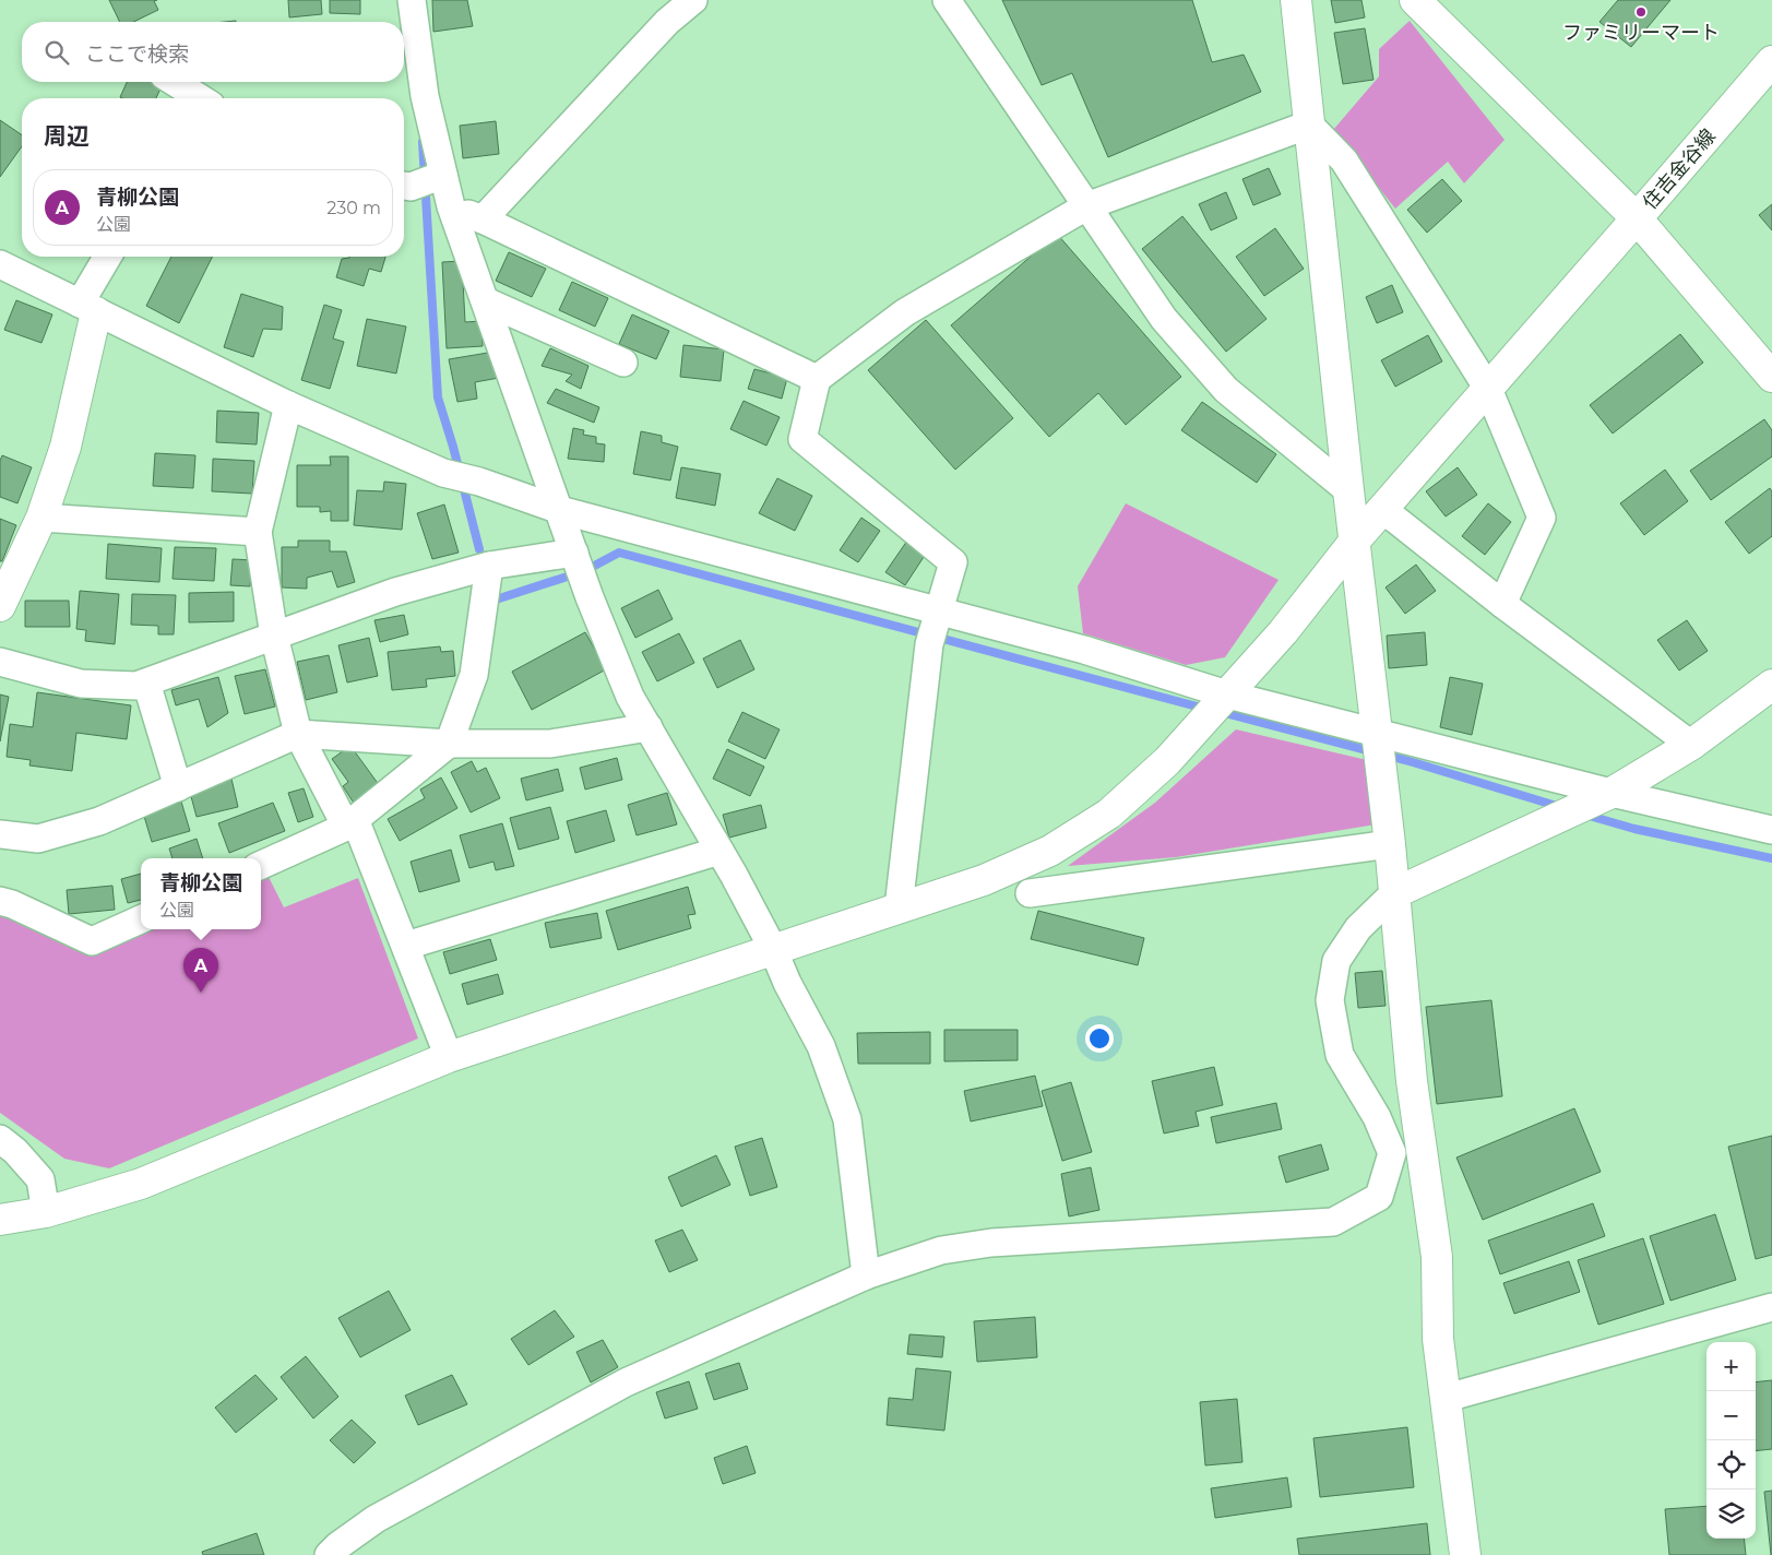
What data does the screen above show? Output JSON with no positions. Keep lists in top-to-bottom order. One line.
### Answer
{"streets":{"street":["住吉金谷線"]},"places":["ファミリーマート"],"page":{"search":"ここで検索","heading":"周辺","list":[{"mark":"A","name":"青柳公園","note":"公園","value":"230 m"}],"popup":["青柳公園","公園"],"pins":"A","map_buttons":["+","−"]}}
